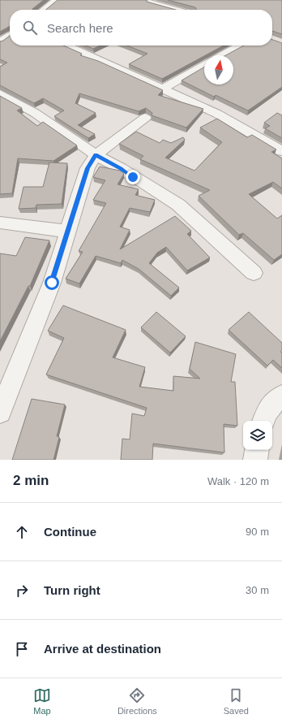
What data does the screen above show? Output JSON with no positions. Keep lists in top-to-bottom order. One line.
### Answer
{"north":"top","page":{"search":"Search here","heading":["2 min","Walk · 120 m"],"list":[["Continue","90 m"],["Turn right","30 m"],"Arrive at destination"],"nav":["Map","Directions","Saved"]}}
